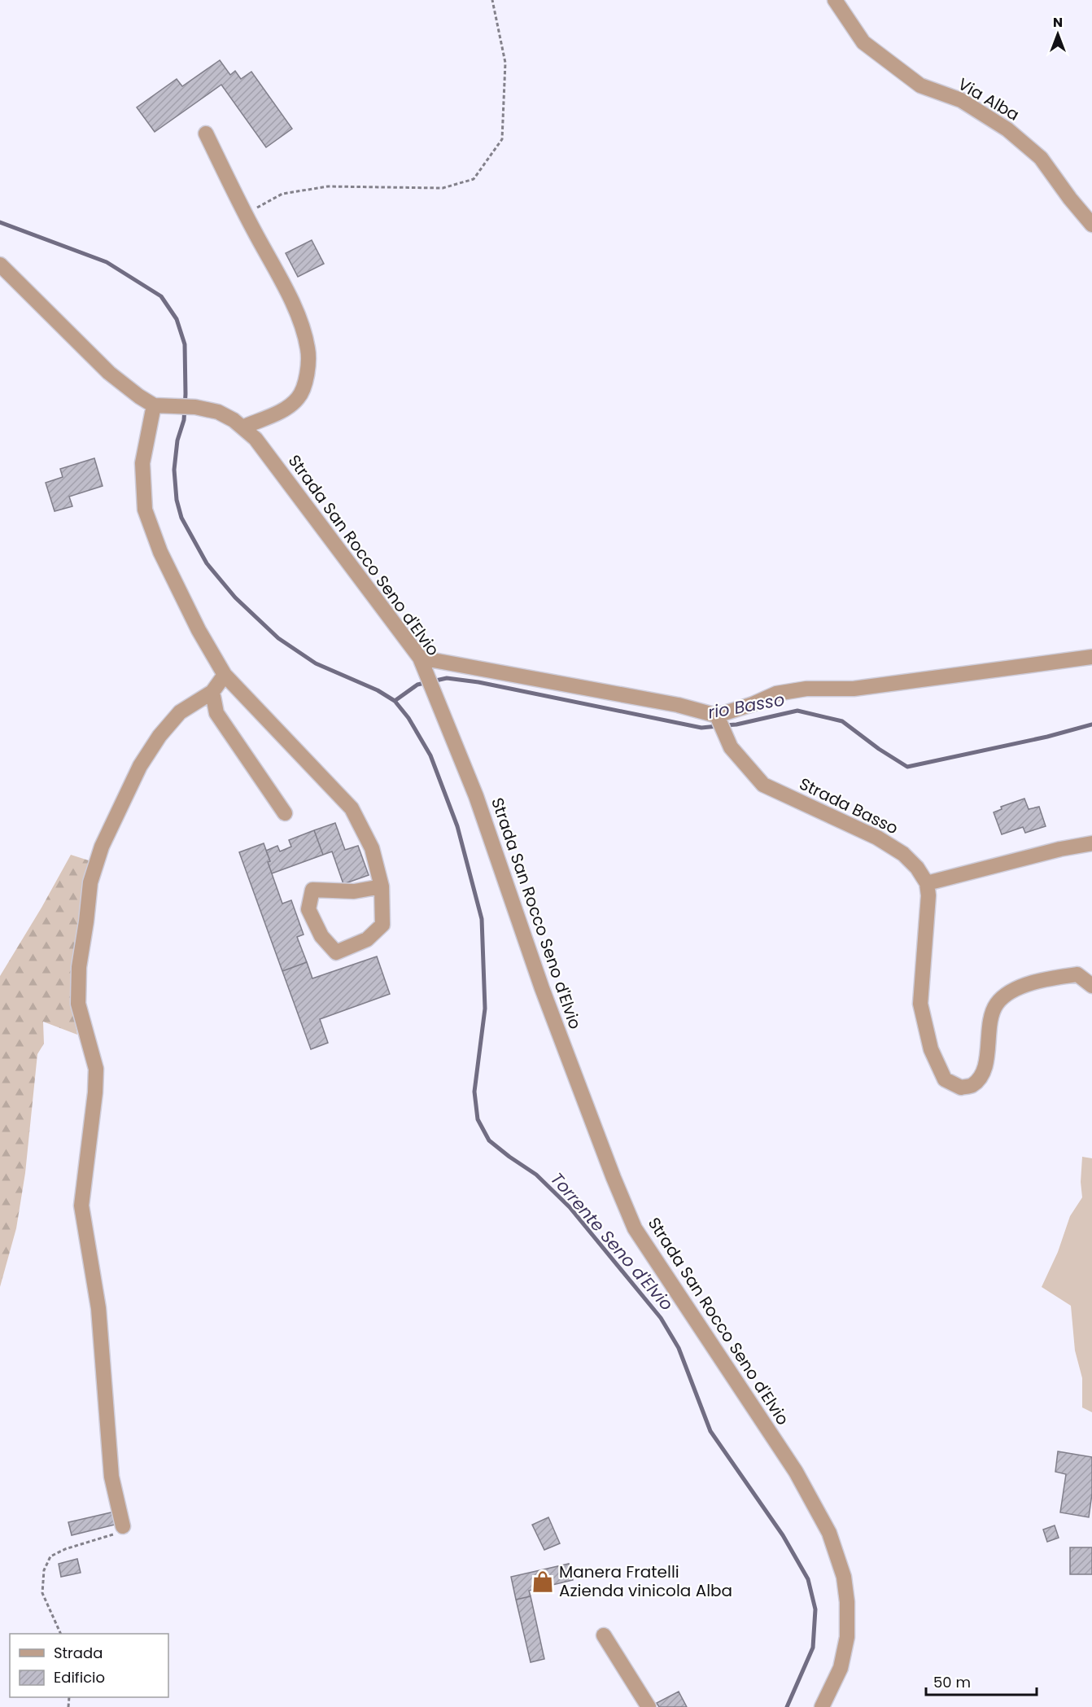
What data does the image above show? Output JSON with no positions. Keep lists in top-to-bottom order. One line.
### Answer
{"streets":{"street":["Via Alba","Strada San Rocco Seno d'Elvio","Strada Basso"]},"water":["rio Basso","Torrente Seno d'Elvio"],"places":{"shop":["Manera Fratelli Azienda vinicola Alba"]},"legend":["Strada","Edificio"],"scale_bar":"50 m","north":"top"}
